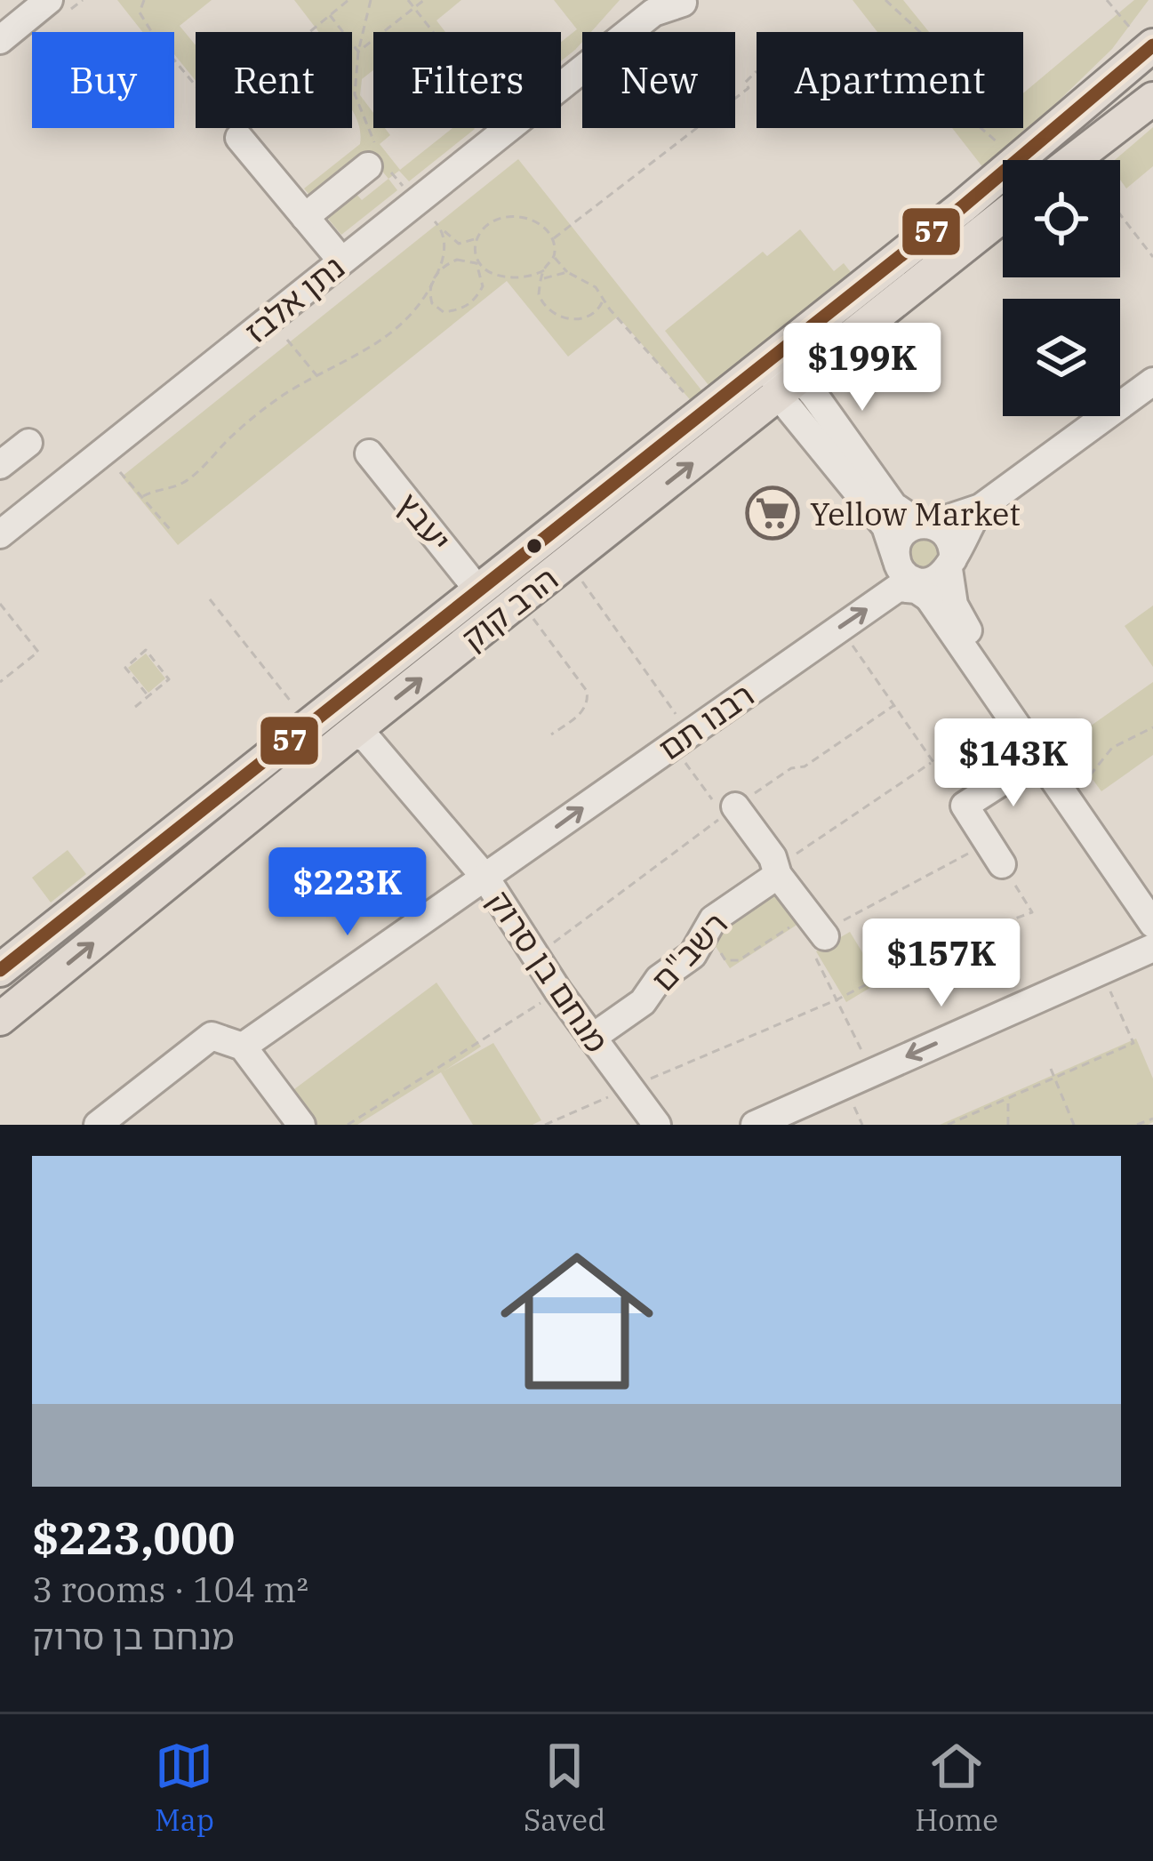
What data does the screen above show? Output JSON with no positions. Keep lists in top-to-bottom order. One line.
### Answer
{"streets":{"main road":["הרב קוק"],"street":["נתן אלבז","יעבץ","רבנו תם","רשב\"ם","מנחם בן סרוק"]},"crossings":[["יעבץ","הרב קוק"],["הרב קוק","מנחם בן סרוק"],["רבנו תם","מנחם בן סרוק"],["רשב\"ם","מנחם בן סרוק"]],"one_way":["רבנו תם"],"places":{"supermarket":["Yellow Market"]},"lines":["transit line 57"],"page":{"chip":["Buy","Rent","Filters","New","Apartment"],"price":["$199K","$143K","$223K","$157K"],"list":[{"name":"$223,000","note":"3 rooms · 104 m² · מנחם בן סרוק"}],"tabs":["Map","Saved","Home"]}}
